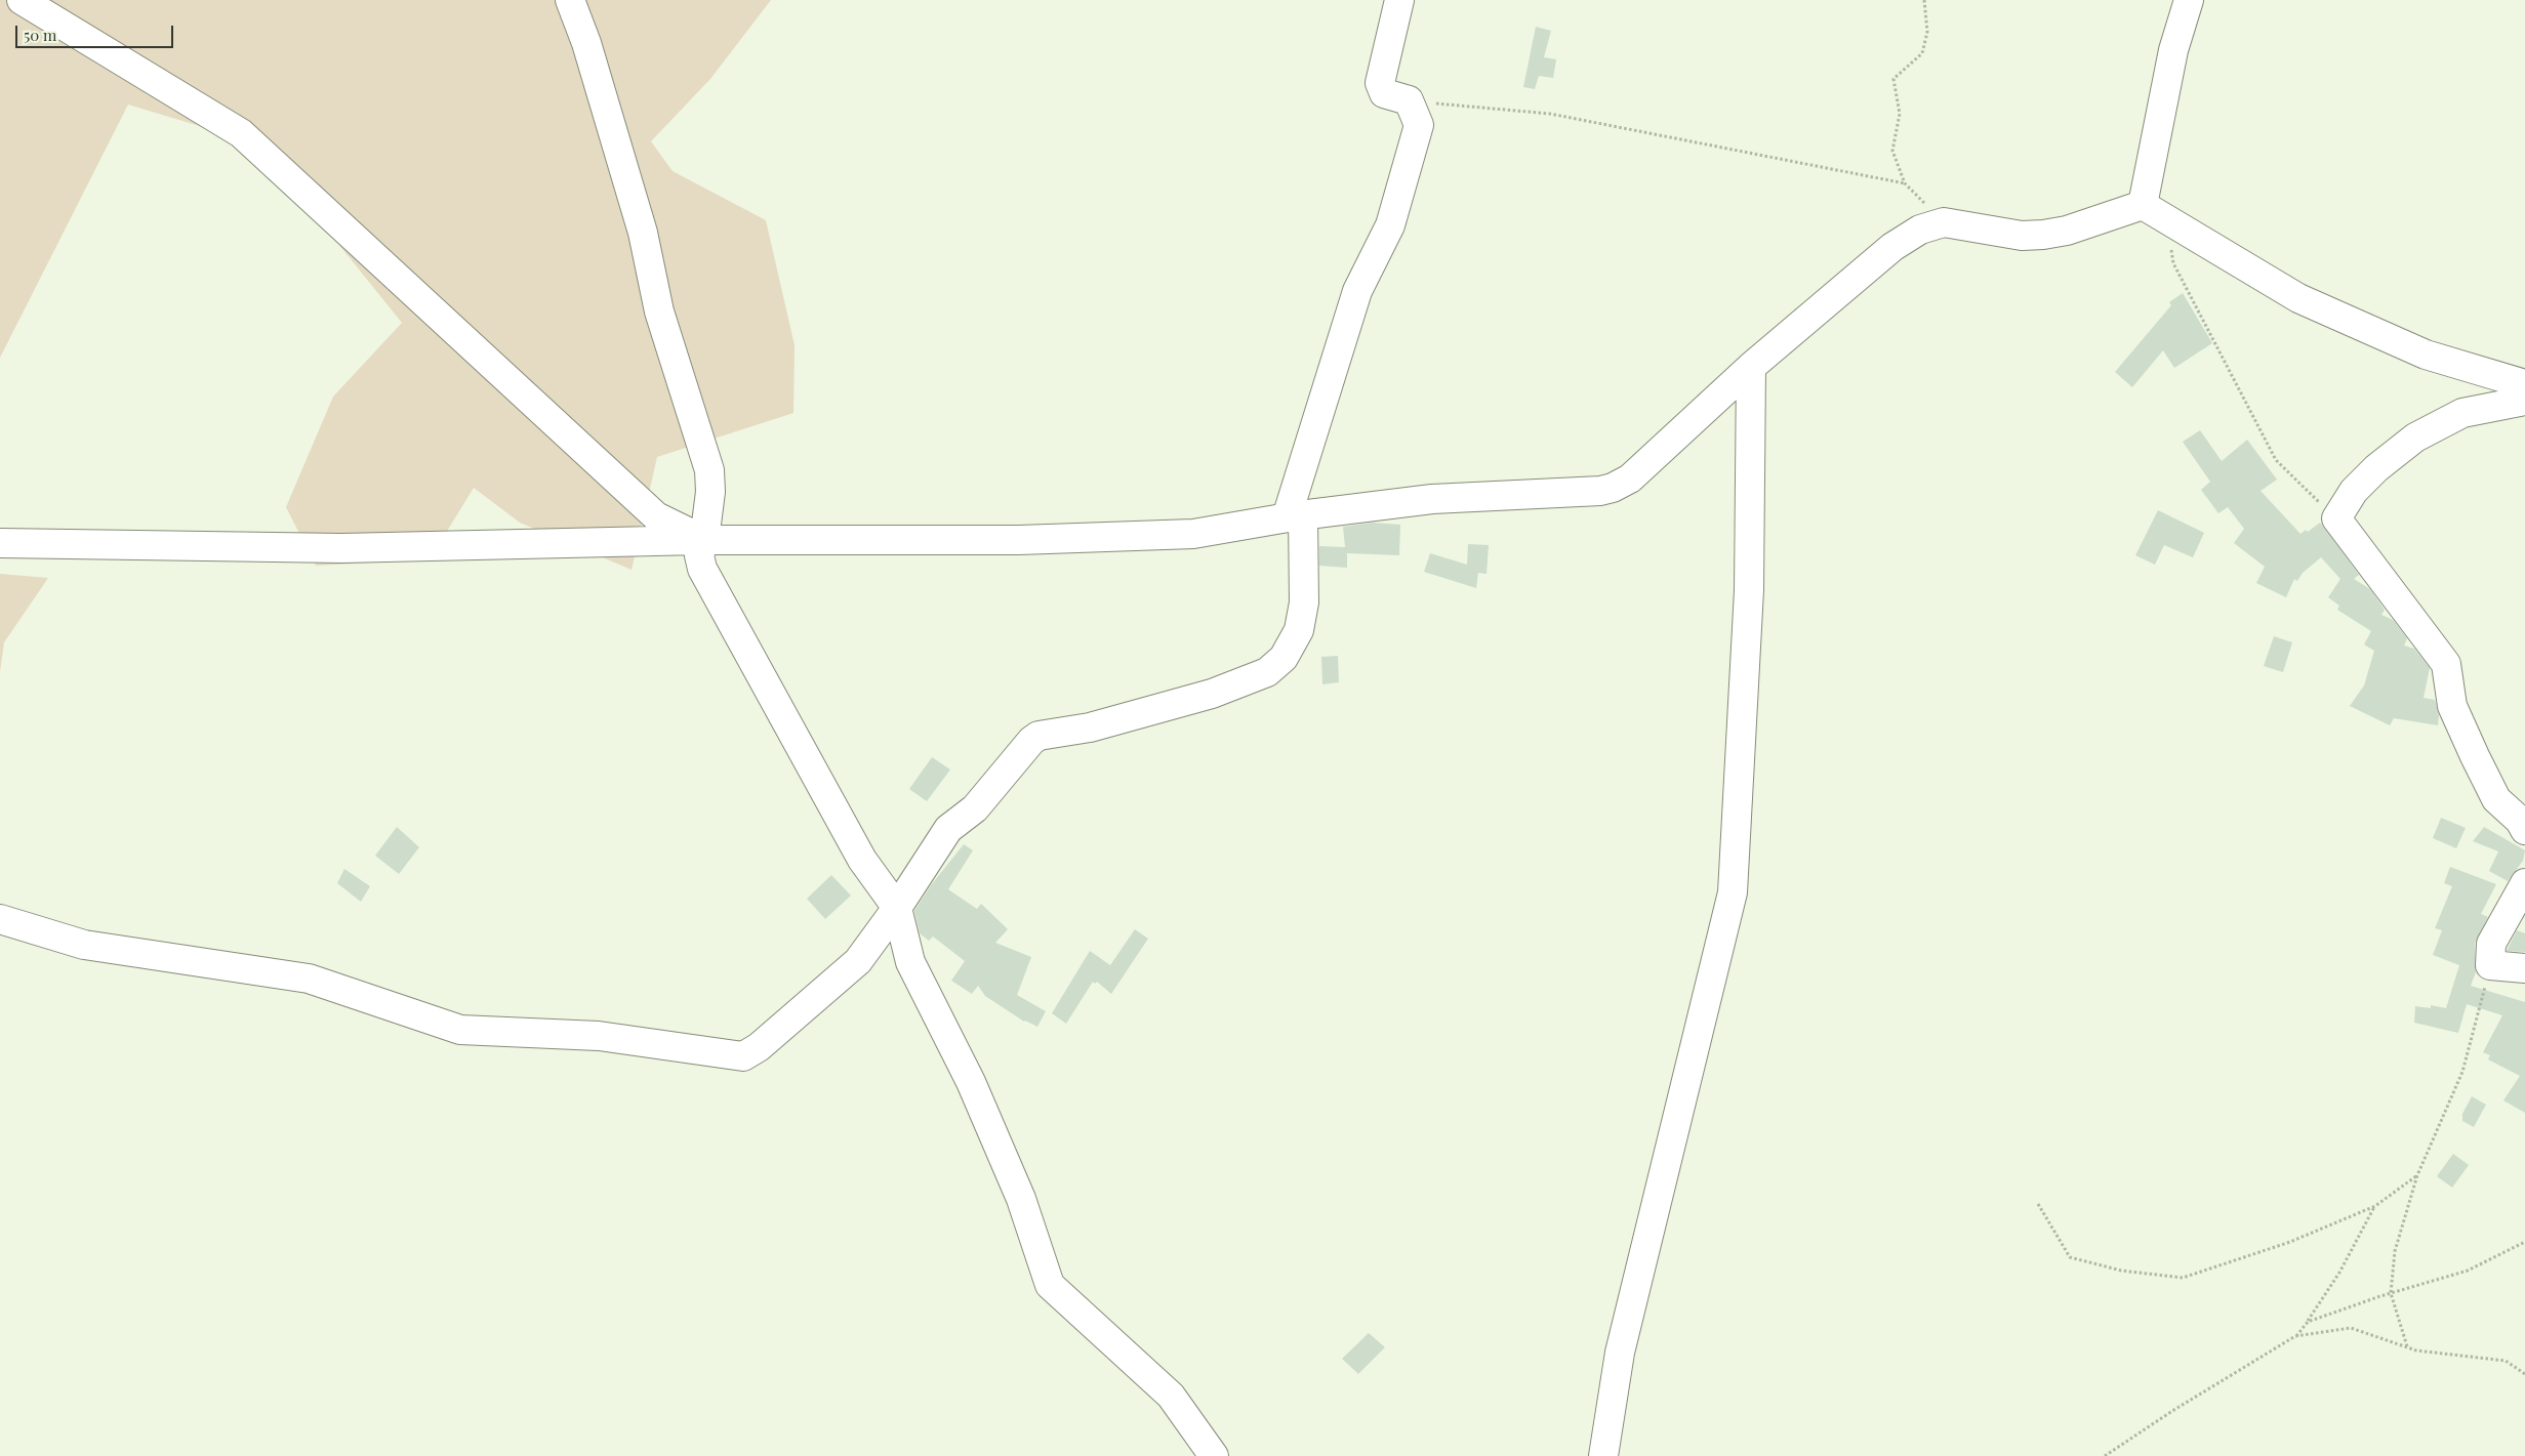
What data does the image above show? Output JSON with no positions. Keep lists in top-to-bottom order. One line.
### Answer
{"scale_bar":"50 m"}
